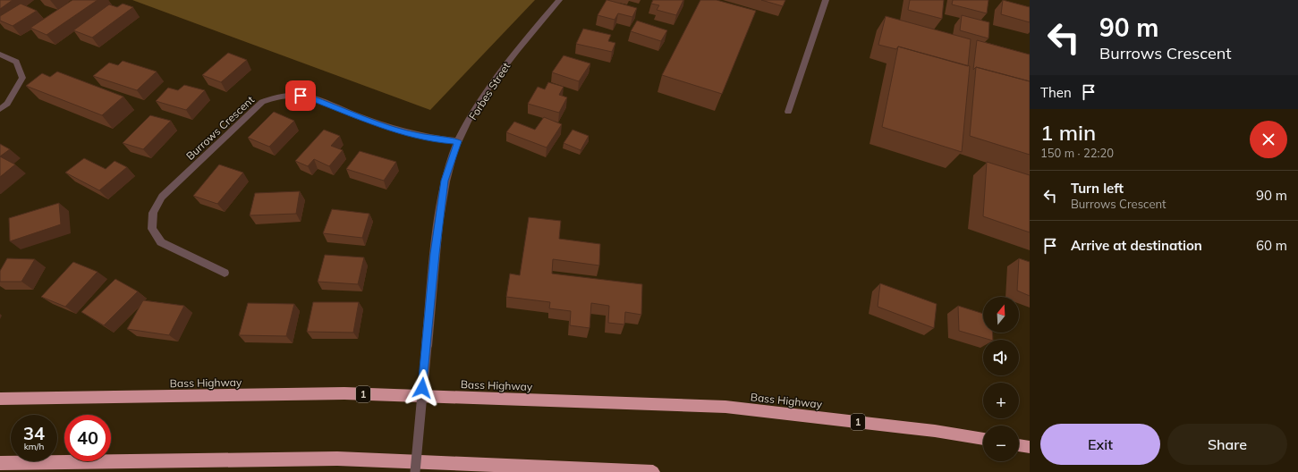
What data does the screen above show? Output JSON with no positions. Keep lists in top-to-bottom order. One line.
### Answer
{"streets":{"highway":["Bass Highway","1"],"street":["Forbes Street","Burrows Crescent"]},"crossings":[["Forbes Street","Burrows Crescent"]],"north":"top","page":{"turn":["90 m","Burrows Crescent"],"then":"Then","heading":["1 min","150 m · 22:20"],"list":[{"name":"Turn left","note":"Burrows Crescent","value":"90 m"},{"name":"Arrive at destination","value":"60 m"}],"map_buttons":["+","−"],"speed":"34 km/h","limit":"40","buttons":["Exit","Share"]}}
